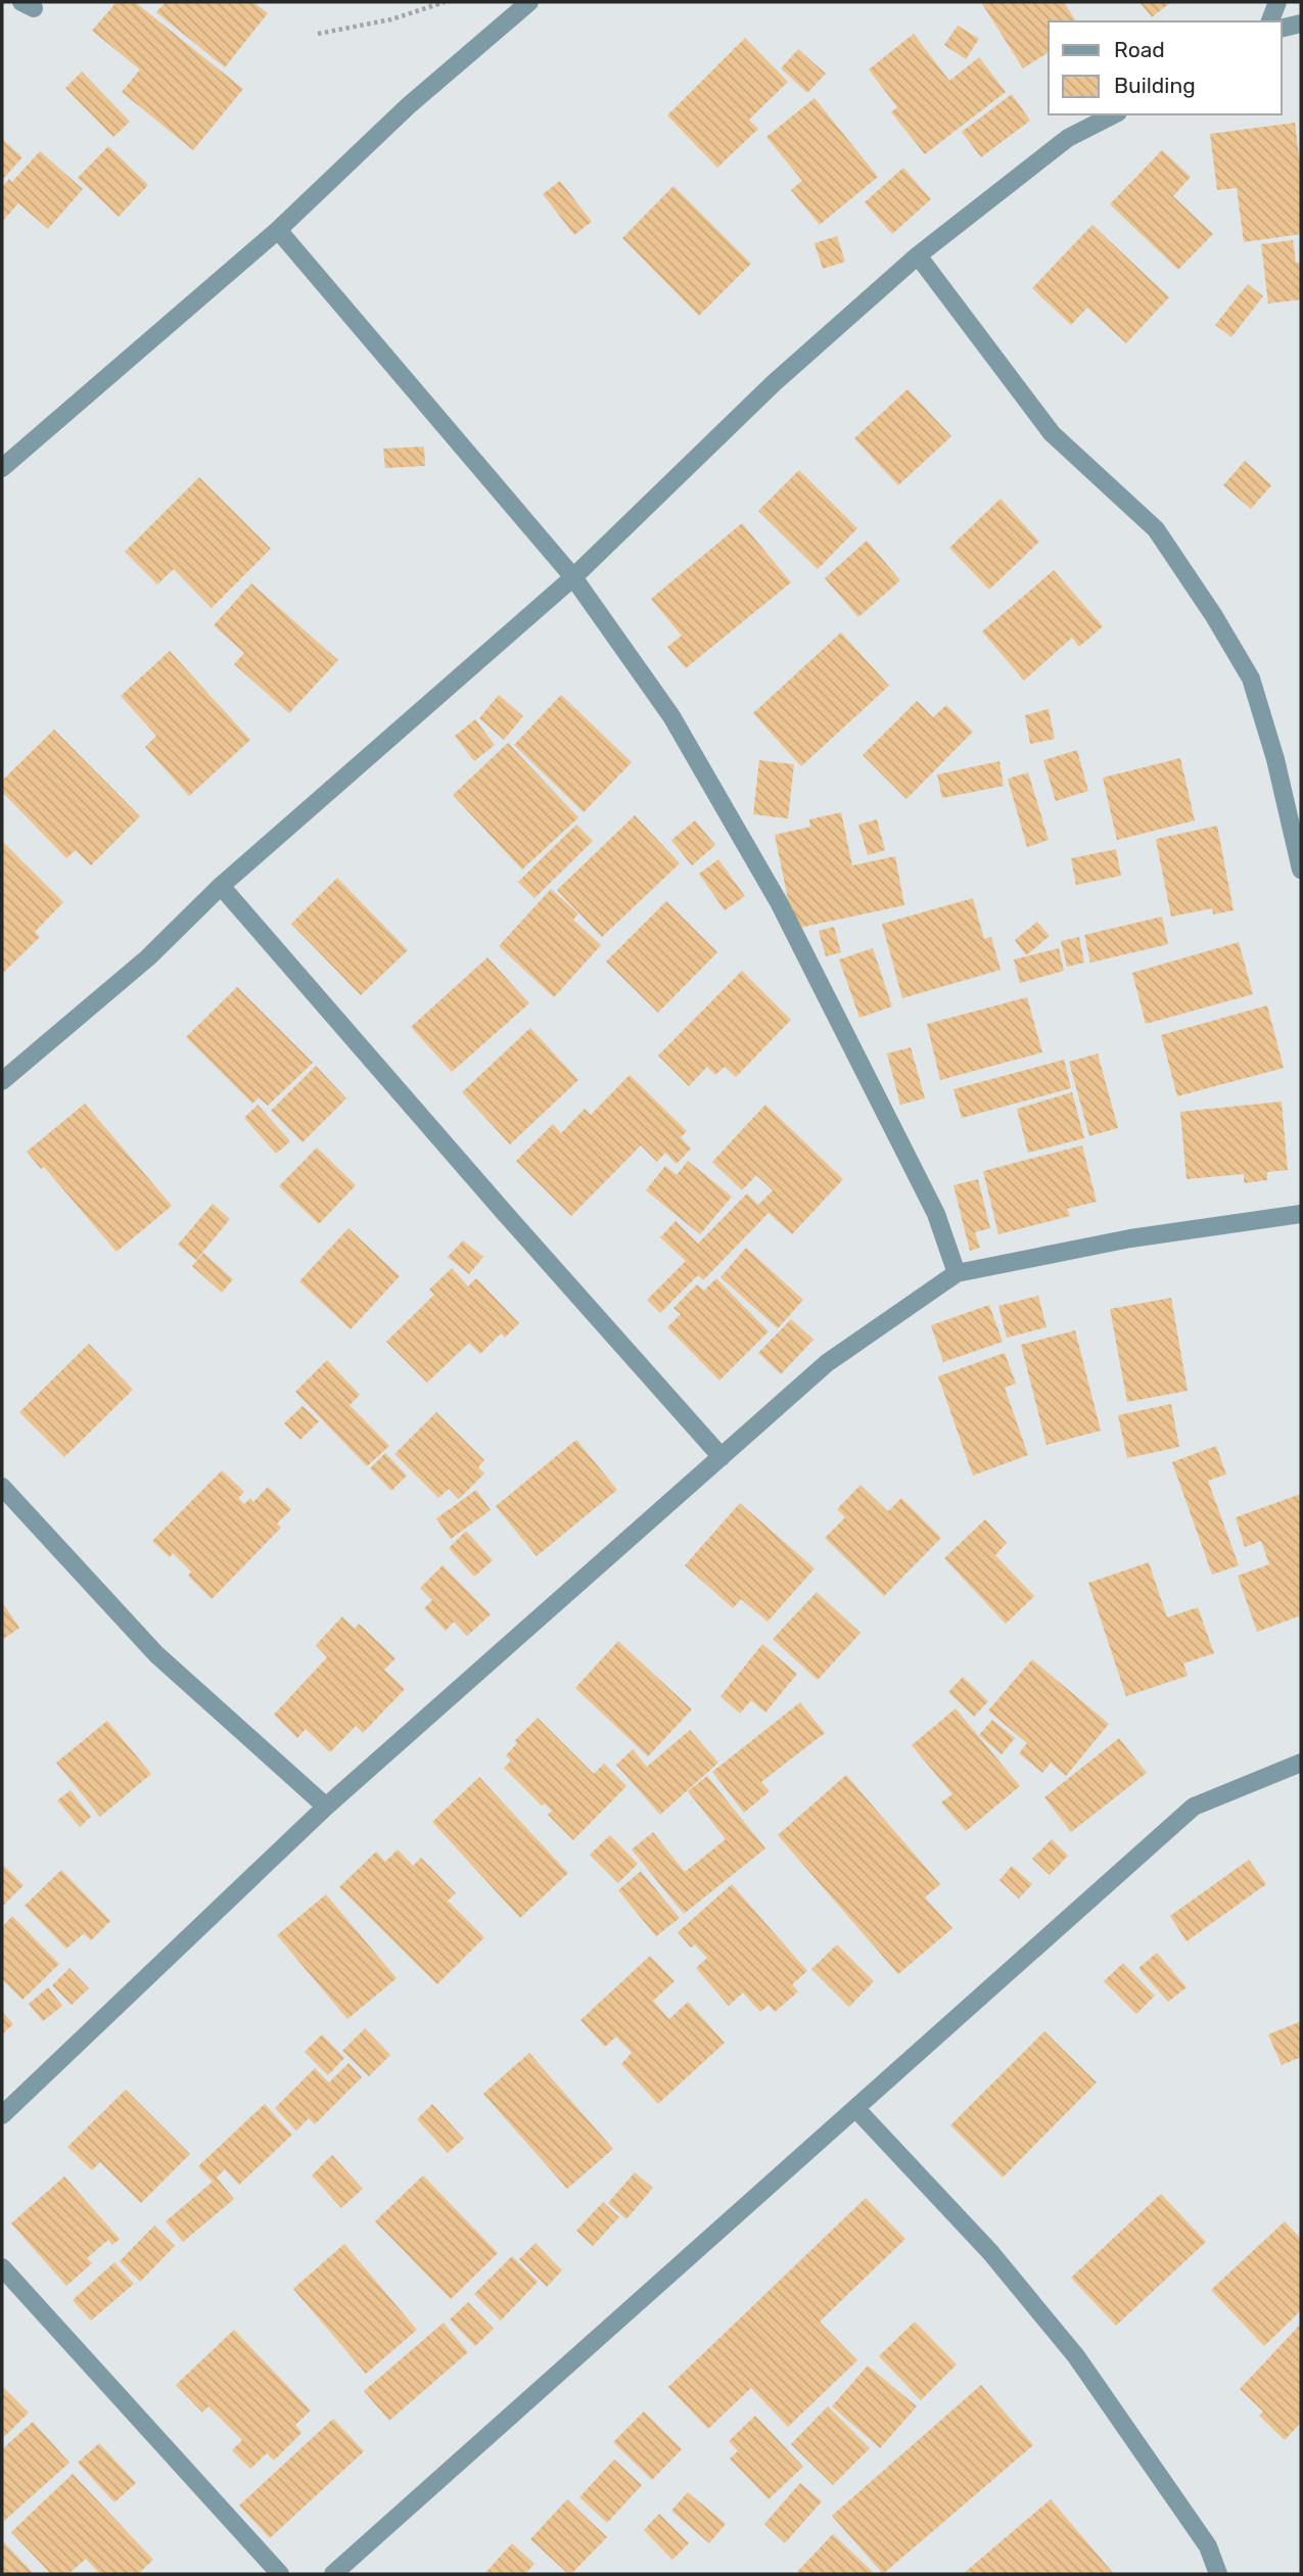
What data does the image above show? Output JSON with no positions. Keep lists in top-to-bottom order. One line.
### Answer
{"legend":["Road","Building"]}
